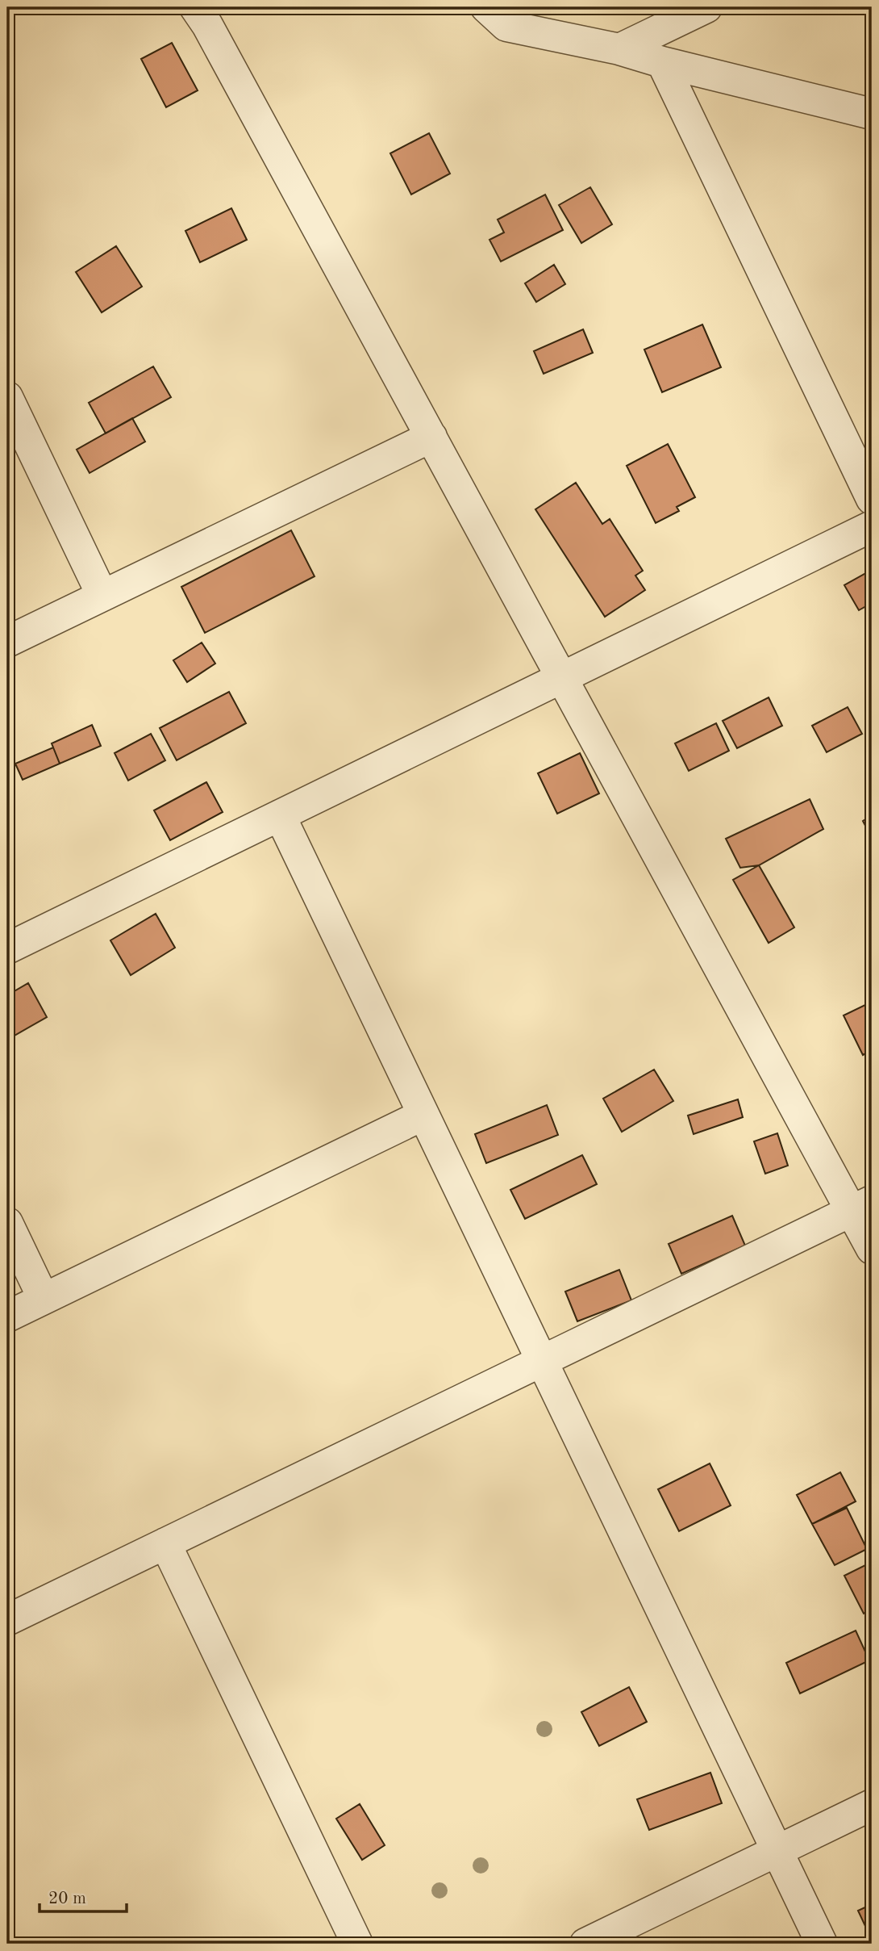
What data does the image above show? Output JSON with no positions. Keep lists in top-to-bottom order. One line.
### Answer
{"scale_bar":"20 m"}
